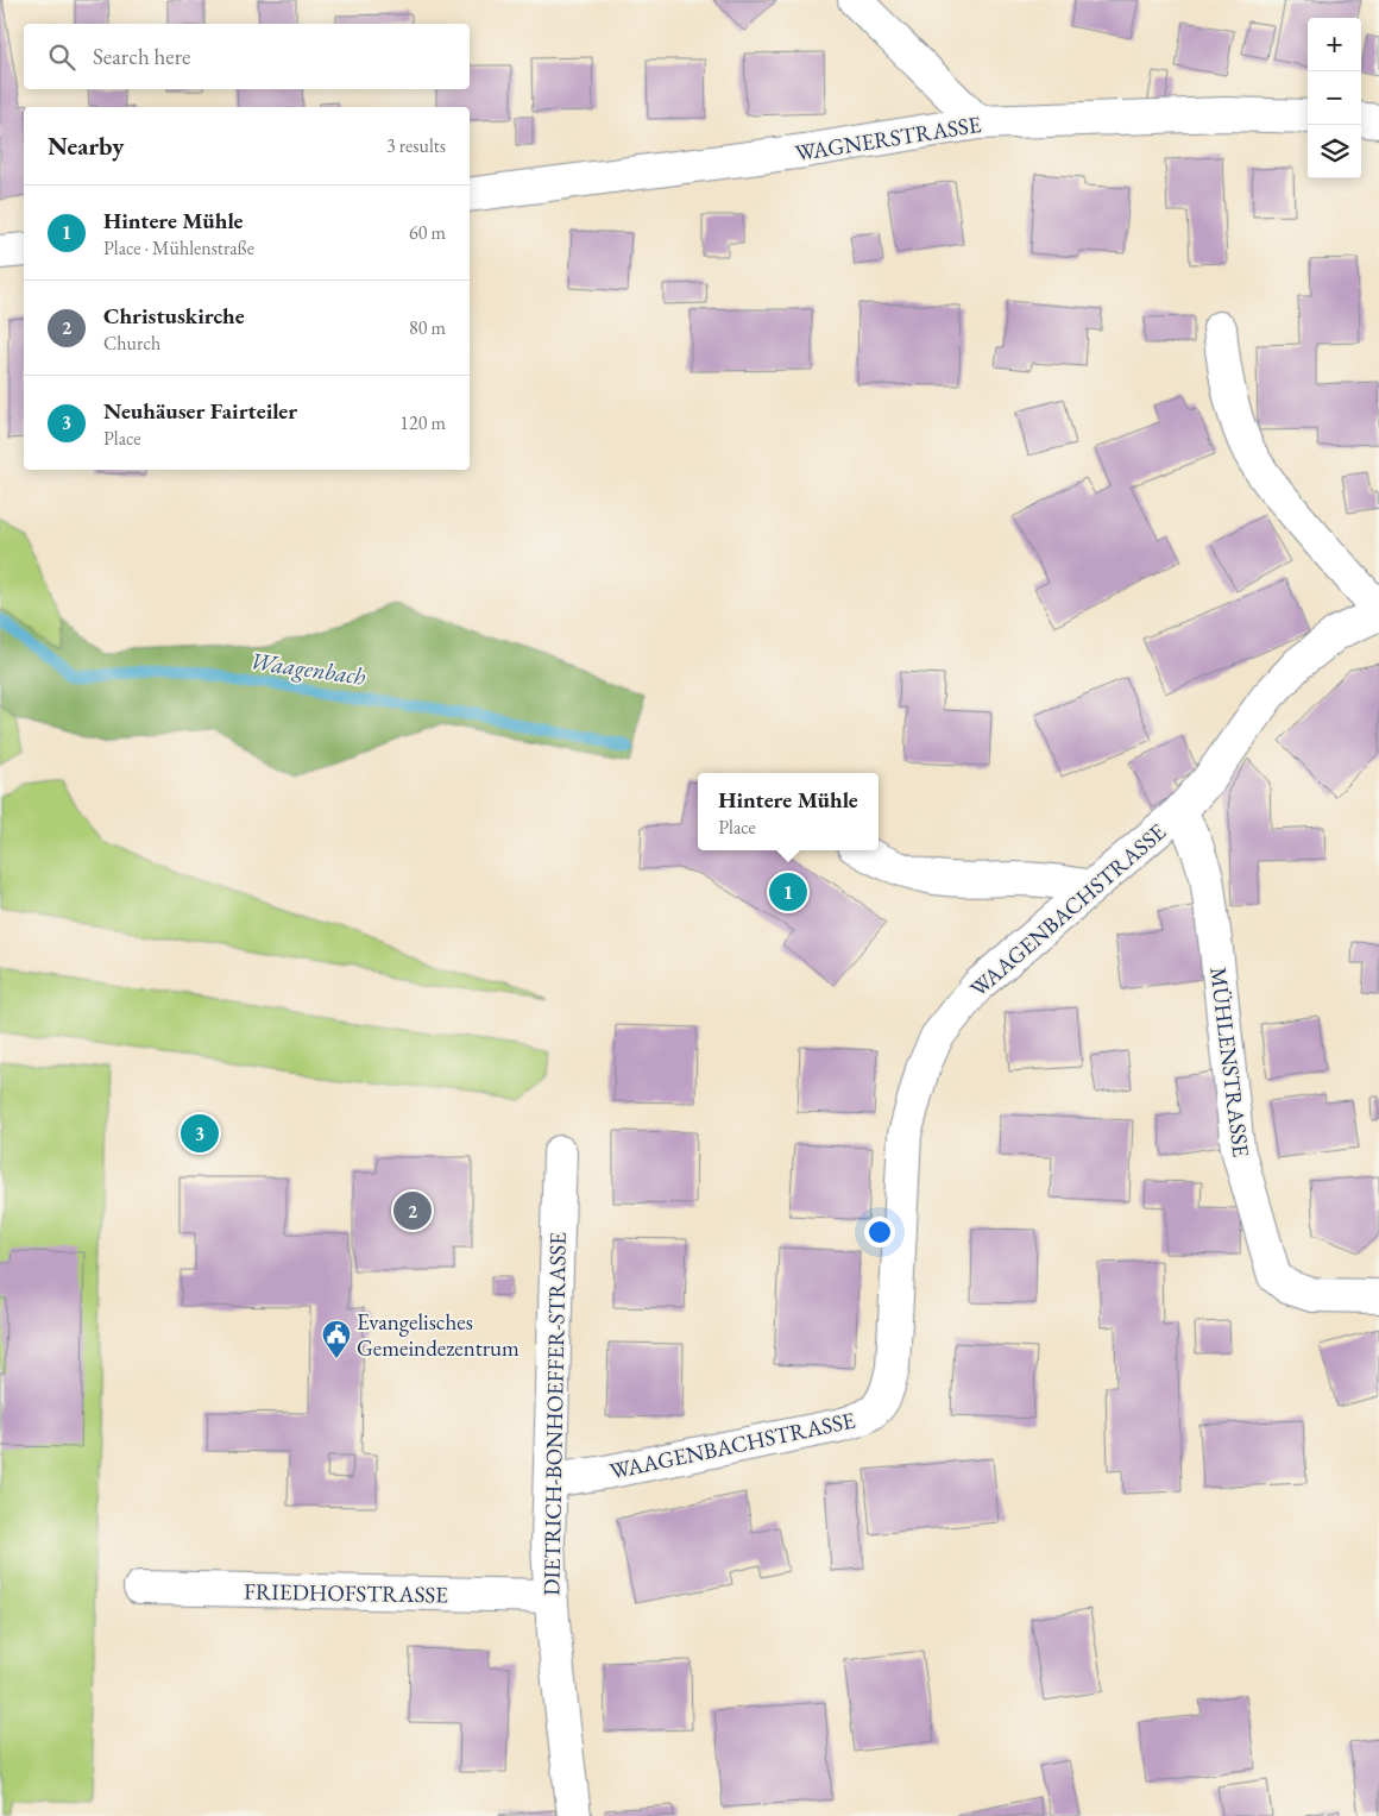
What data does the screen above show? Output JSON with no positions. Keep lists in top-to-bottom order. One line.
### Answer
{"streets":{"street":["WAGNERSTRASSE","WAAGENBACHSTRASSE","MÜHLENSTRASSE","DIETRICH-BONHOEFFER-STRASSE","FRIEDHOFSTRASSE"]},"crossings":[["WAAGENBACHSTRASSE","MÜHLENSTRASSE"],["WAAGENBACHSTRASSE","DIETRICH-BONHOEFFER-STRASSE"],["DIETRICH-BONHOEFFER-STRASSE","FRIEDHOFSTRASSE"]],"water":["Waagenbach"],"places":{"public building":["Evangelisches Gemeindezentrum"]},"page":{"map_buttons":["+","−"],"search":"Search here","heading":["Nearby","3 results"],"list":[{"mark":"1","name":"Hintere Mühle","note":"Place · Mühlenstraße","value":"60 m"},{"mark":"2","name":"Christuskirche","note":"Church","value":"80 m"},{"mark":"3","name":"Neuhäuser Fairteiler","note":"Place","value":"120 m"}],"popup":["Hintere Mühle","Place"],"pins":["1","3","2"]}}
